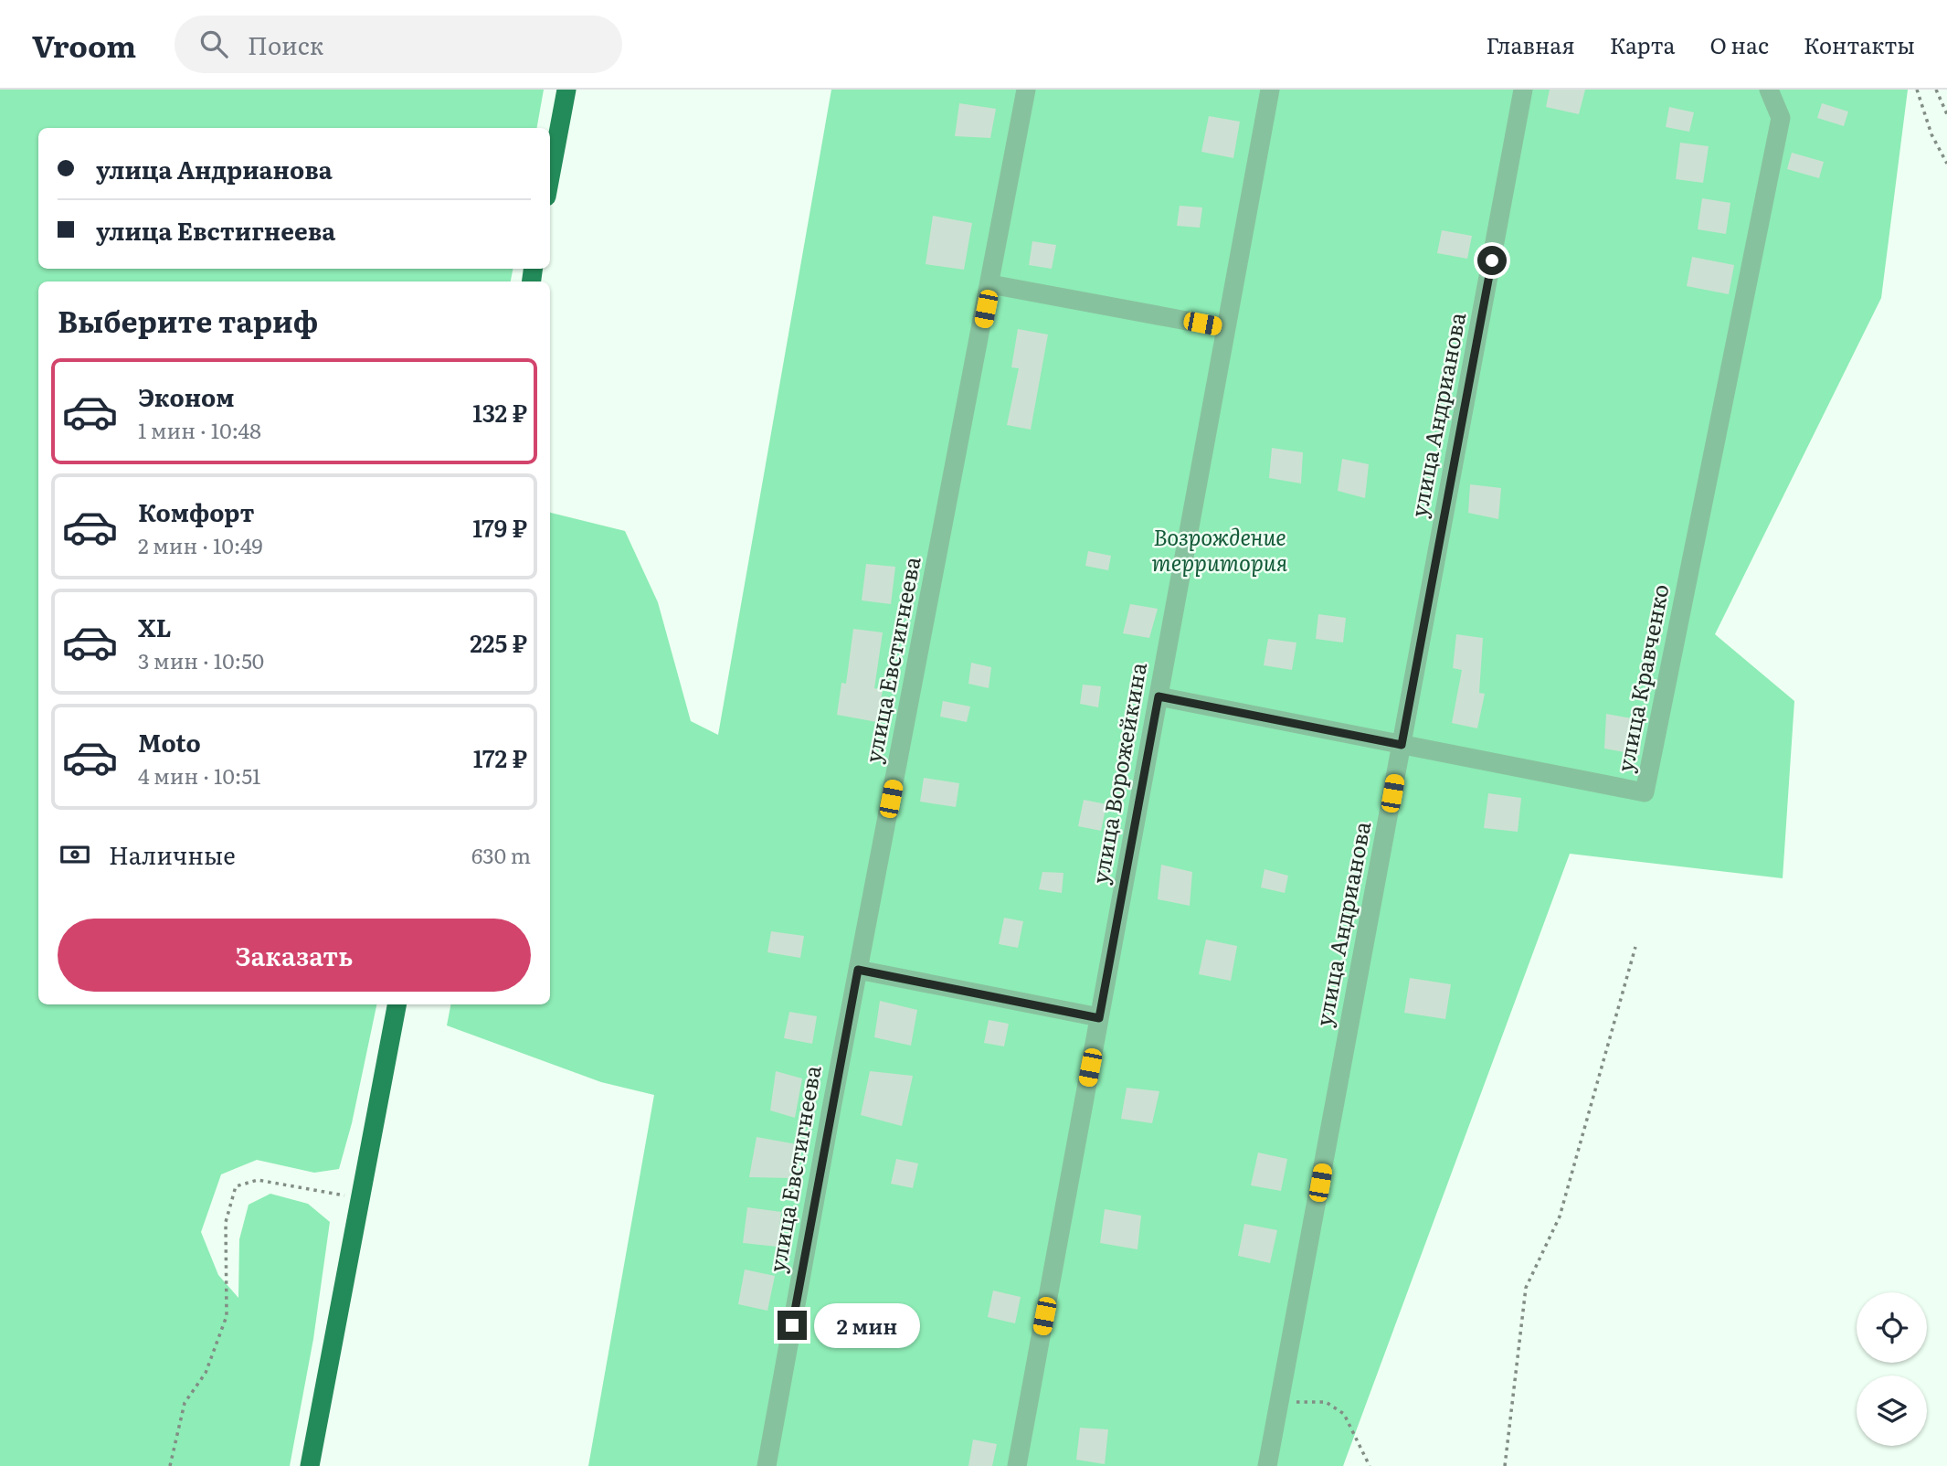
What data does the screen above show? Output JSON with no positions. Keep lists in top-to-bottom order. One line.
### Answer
{"streets":{"street":["улица Андрианова","улица Евстигнеева","улица Кравченко","улица Ворожейкина"]},"crossings":[["улица Андрианова","улица Кравченко"],["улица Кравченко","улица Ворожейкина"]],"parks":["Возрождение территория"],"page":{"header":"Vroom","search":"Поиск","nav":["Главная","Карта","О нас","Контакты"],"banner":["улица Андрианова","улица Евстигнеева"],"heading":"Выберите тариф","list":[{"name":"Эконом","note":"1 мин · 10:48","value":"132 ₽"},{"name":"Комфорт","note":"2 мин · 10:49","value":"179 ₽"},{"name":"XL","note":"3 мин · 10:50","value":"225 ₽"},{"name":"Moto","note":"4 мин · 10:51","value":"172 ₽"}],"pay":["Наличные","630 m"],"buttons":"Заказать","bubble":"2 мин"}}
